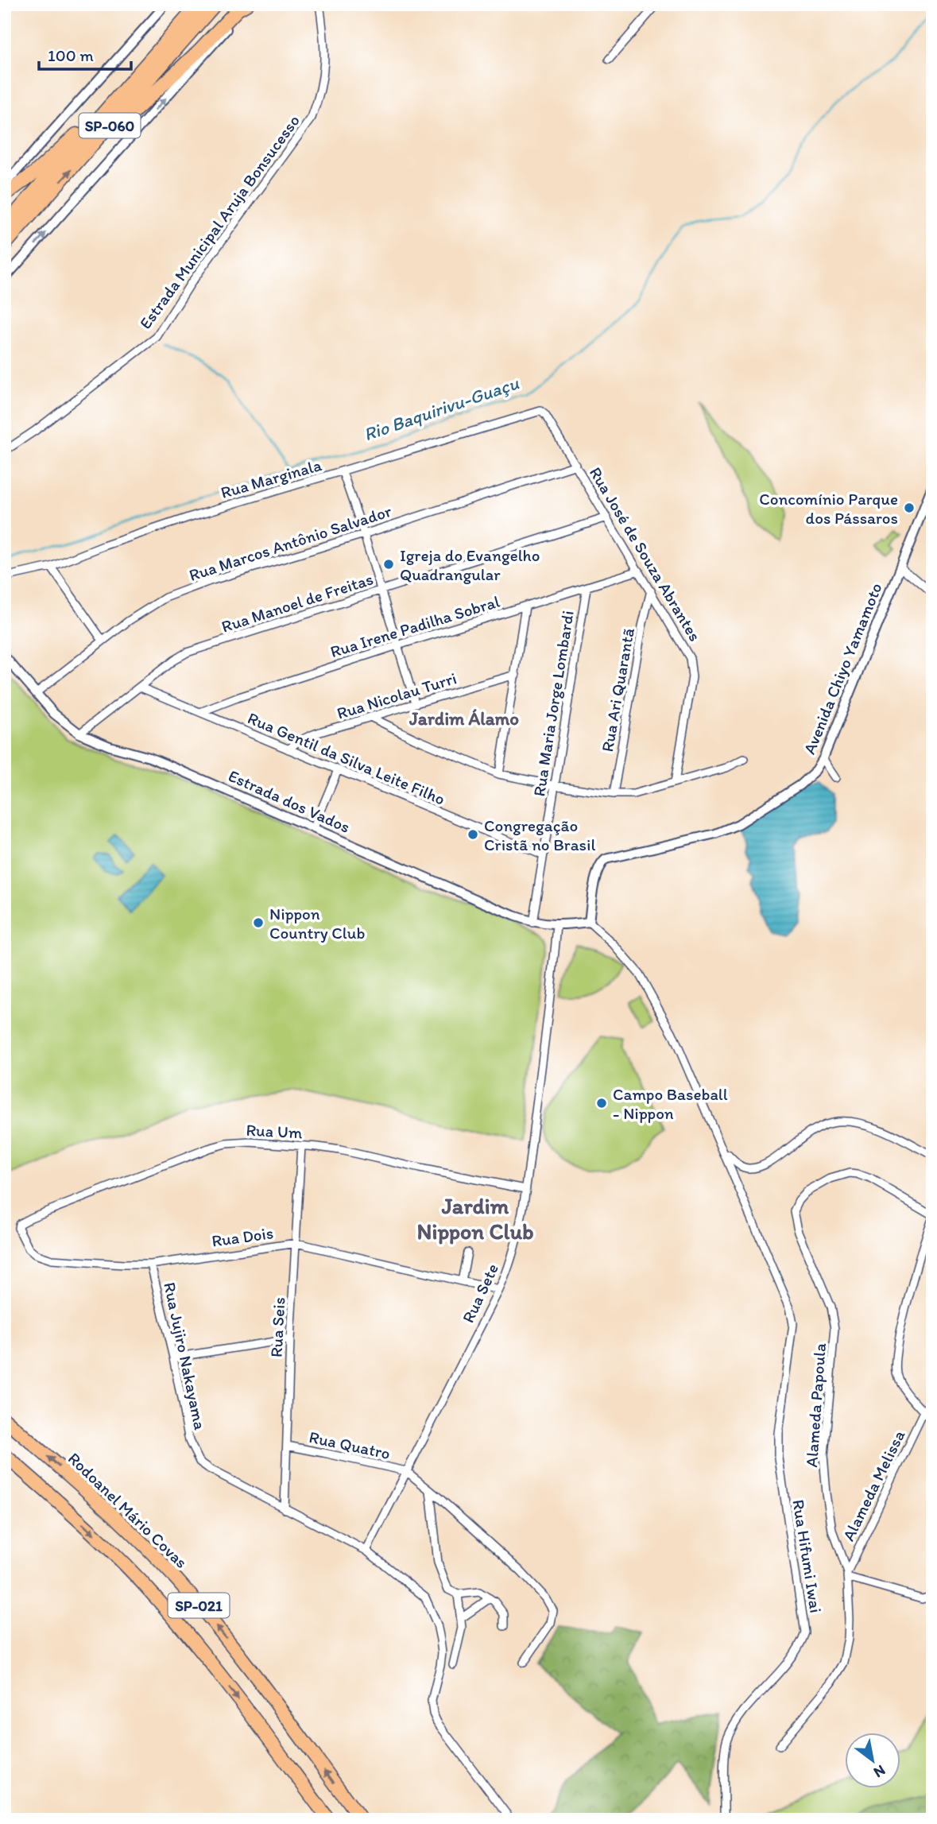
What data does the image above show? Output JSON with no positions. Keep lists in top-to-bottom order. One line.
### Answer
{"streets":{"highway":["SP-060","Rodoanel Mário Covas","SP-021"],"street":["Estrada Municipal Aruja Bonsucesso","Rua Marginala","Rua Marcos Antônio Salvador","Rua José de Souza Abrantes","Rua Manoel de Freitas","Rua Irene Padilha Sobral","Avenida Chiyo Yamamoto","Rua Ari Quarantã","Rua Nicolau Turri","Rua Maria Jorge Lombardi","Rua Gentil da Silva Leite Filho","Estrada dos Vados","Rua Um","Rua Dois","Rua Sete","Rua Seis","Rua Jujiro Nakayama","Alameda Papoula","Rua Quatro","Alameda Melissa","Rua Hifumi Iwai"]},"crossings":[["Rua Marginala","Rua José de Souza Abrantes"],["Rua Marcos Antônio Salvador","Rua José de Souza Abrantes"],["Rua Marcos Antônio Salvador","Estrada dos Vados"],["Rua José de Souza Abrantes","Rua Manoel de Freitas"],["Rua José de Souza Abrantes","Rua Irene Padilha Sobral"],["Rua José de Souza Abrantes","Rua Ari Quarantã"],["Rua Manoel de Freitas","Rua Gentil da Silva Leite Filho"],["Rua Manoel de Freitas","Estrada dos Vados"],["Rua Irene Padilha Sobral","Rua Maria Jorge Lombardi"],["Rua Irene Padilha Sobral","Rua Gentil da Silva Leite Filho"],["Avenida Chiyo Yamamoto","Estrada dos Vados"],["Avenida Chiyo Yamamoto","Rua Hifumi Iwai"],["Rua Nicolau Turri","Rua Gentil da Silva Leite Filho"],["Rua Maria Jorge Lombardi","Rua Gentil da Silva Leite Filho"],["Rua Maria Jorge Lombardi","Estrada dos Vados"],["Estrada dos Vados","Rua Sete"],["Estrada dos Vados","Rua Hifumi Iwai"],["Rua Um","Rua Dois"],["Rua Um","Rua Sete"],["Rua Um","Rua Seis"],["Rua Dois","Rua Sete"],["Rua Dois","Rua Seis"],["Rua Dois","Rua Jujiro Nakayama"],["Rua Sete","Rua Jujiro Nakayama"],["Rua Sete","Rua Quatro"],["Rua Seis","Rua Jujiro Nakayama"],["Rua Seis","Rua Quatro"],["Alameda Papoula","Alameda Melissa"]],"districts":["Jardim Álamo","Jardim Nippon Club"],"water":["Rio Baquirivu-Guaçu"],"places":["Concomínio Parque dos Pássaros","Igreja do Evangelho Quadrangular","Congregação Cristã no Brasil","Nippon Country Club","Campo Baseball - Nippon"],"scale_bar":"100 m","north":"bottom right"}
